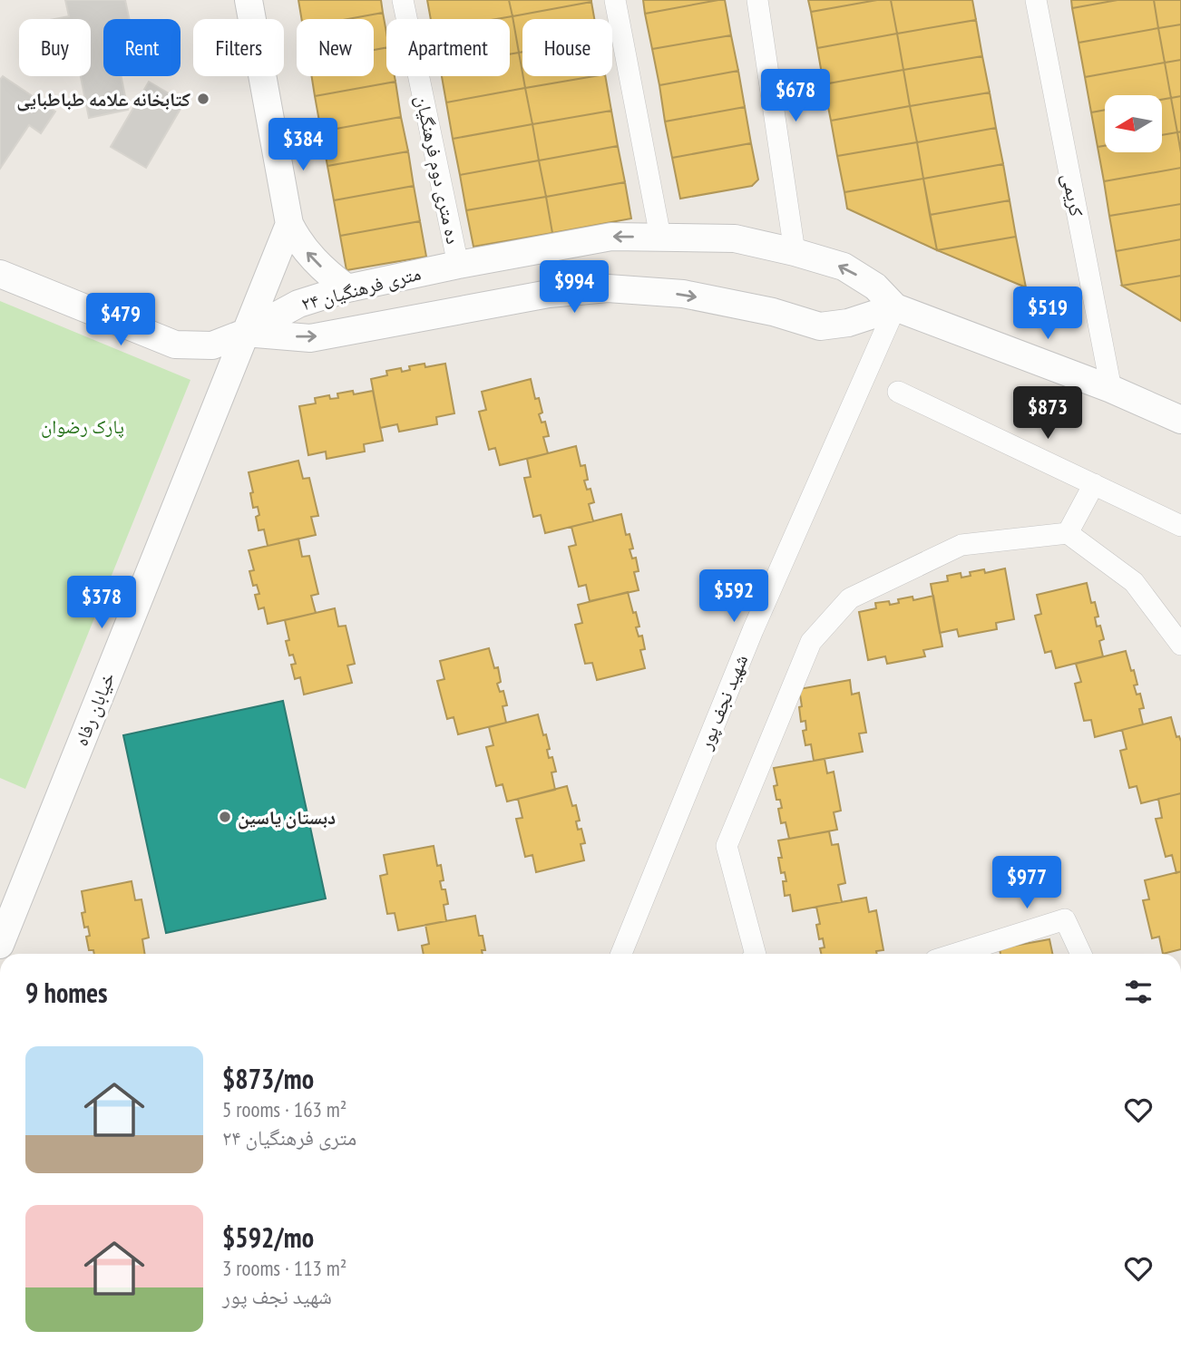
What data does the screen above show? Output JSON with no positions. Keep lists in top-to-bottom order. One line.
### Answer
{"streets":{"street":["ده متری دوم فرهنگیان","کریمی","۲۴ متری فرهنگیان","شهید نجف پور","خیابان رفاه"]},"crossings":[["ده متری دوم فرهنگیان","۲۴ متری فرهنگیان"],["کریمی","۲۴ متری فرهنگیان"],["۲۴ متری فرهنگیان","شهید نجف پور"],["۲۴ متری فرهنگیان","خیابان رفاه"]],"parks":["پارک رضوان"],"places":["کتابخانه علامه طباطبایی","دبستان یاسین"],"north":"left","page":{"chip":["Buy","Rent","Filters","New","Apartment","House"],"price":["$678","$384","$994","$519","$479","$873","$592","$378","$977"],"heading":"9 homes","list":[{"name":"$873/mo","note":"5 rooms · 163 m² · ۲۴ متری فرهنگیان"},{"name":"$592/mo","note":"3 rooms · 113 m² · شهید نجف پور"}]}}
